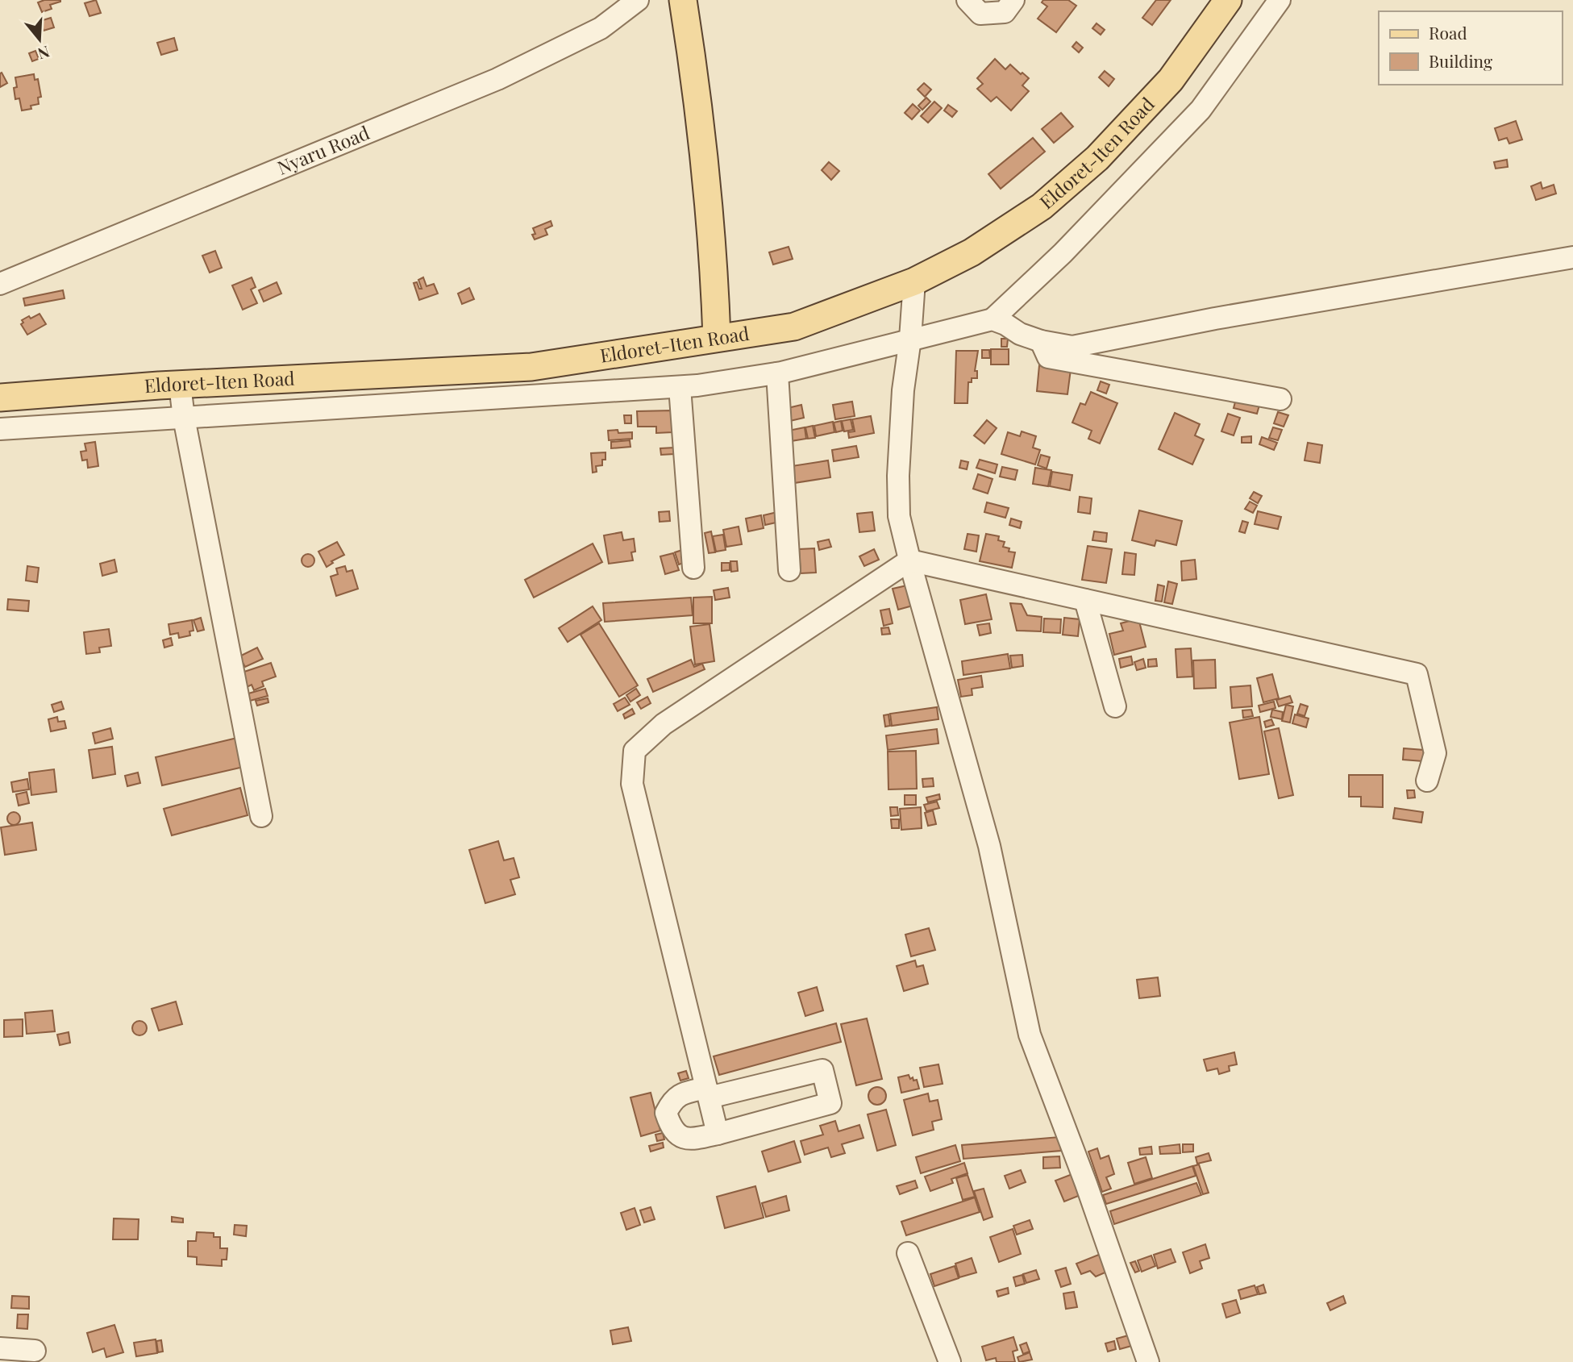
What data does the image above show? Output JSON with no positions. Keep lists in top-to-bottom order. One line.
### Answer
{"streets":{"main road":["Eldoret-Iten Road"],"street":["Nyaru Road"]},"legend":["Road","Building"],"north":"bottom"}
